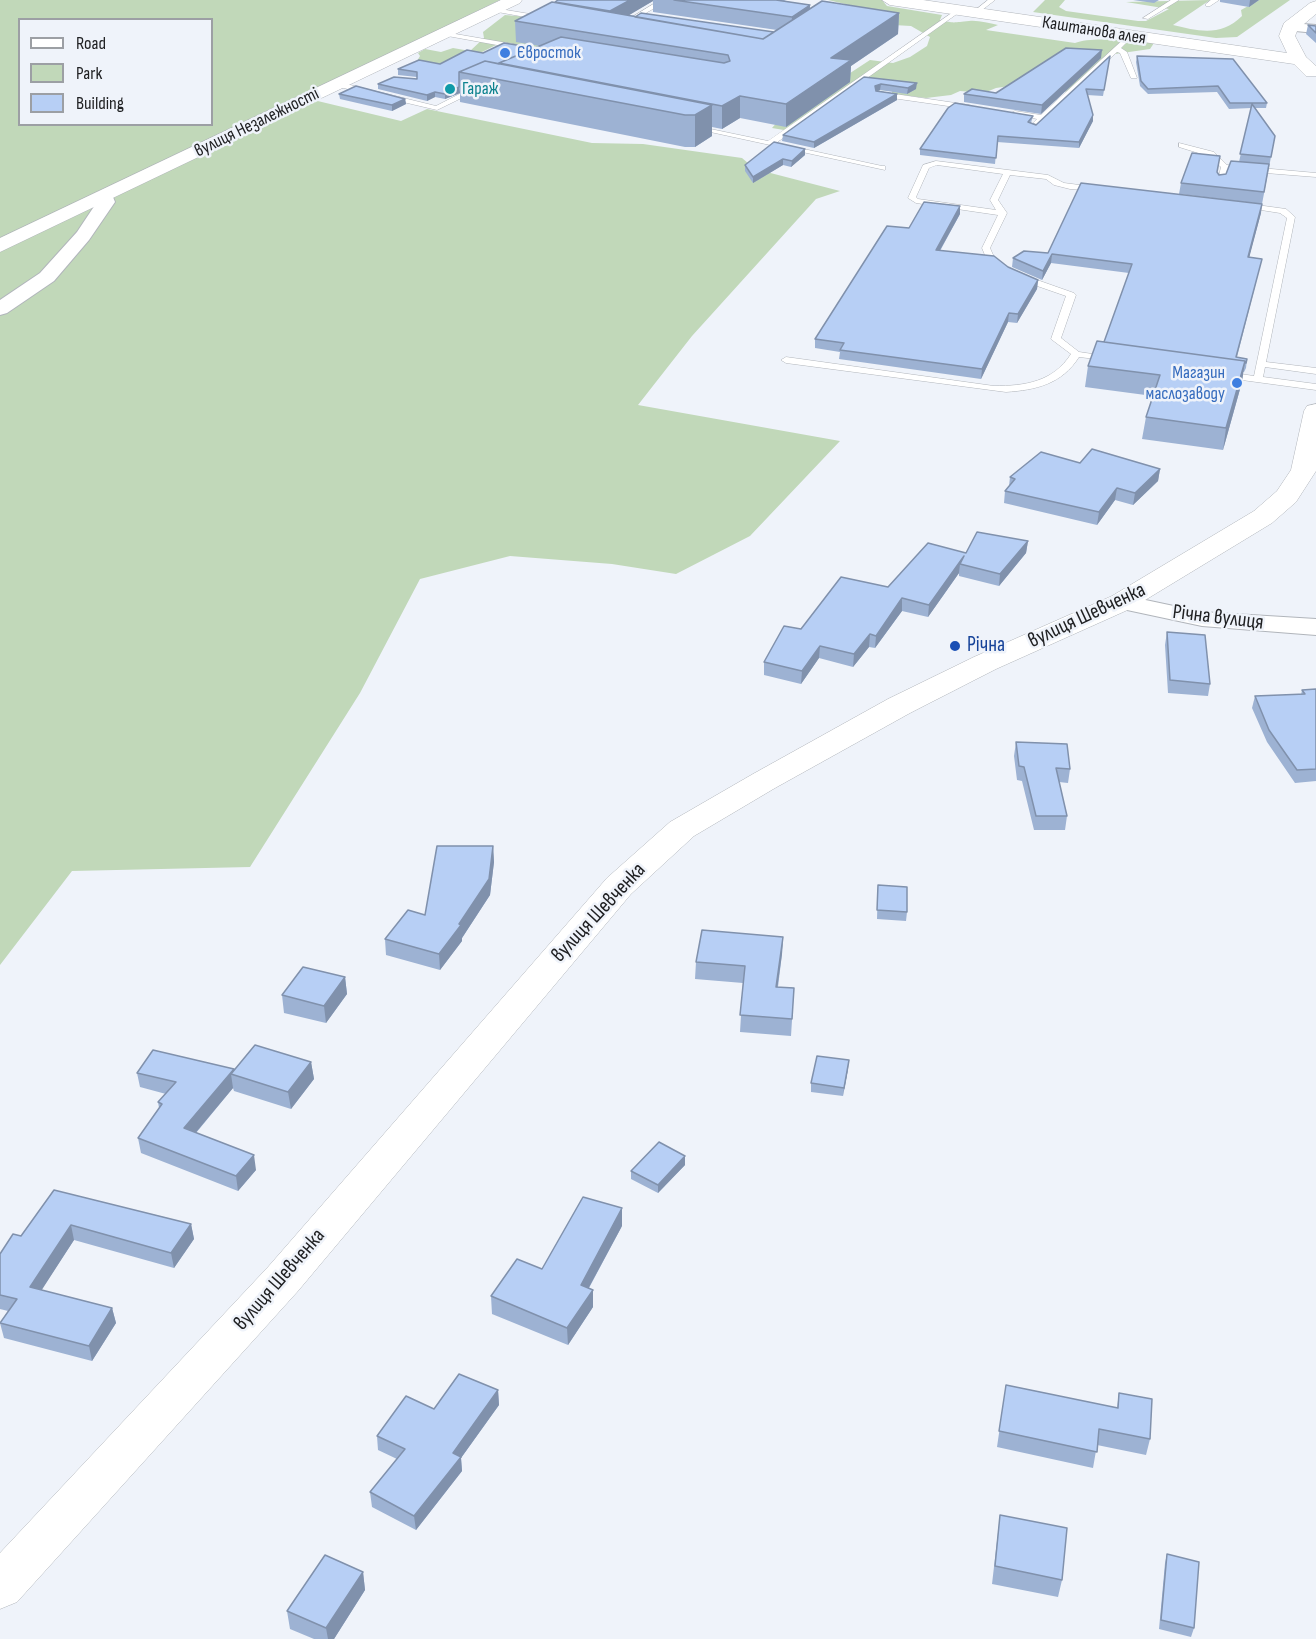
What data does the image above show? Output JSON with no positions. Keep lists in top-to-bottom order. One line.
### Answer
{"streets":{"street":["Каштанова алея","вулиця Незалежності","вулиця Шевченка","Річна вулиця"]},"crossings":[["вулиця Шевченка","Річна вулиця"]],"places":["Євросток","Гараж","Магазин маслозаводу","Річна"],"legend":["Road","Park","Building"]}
